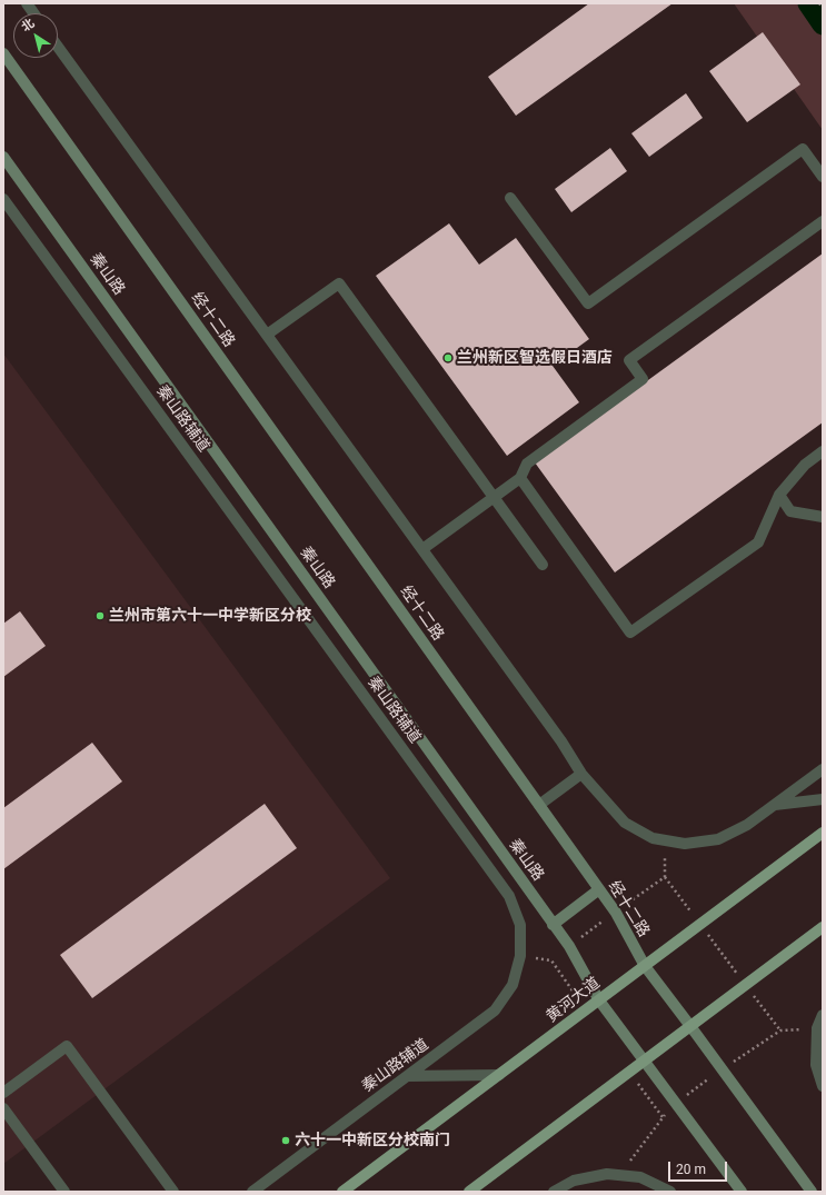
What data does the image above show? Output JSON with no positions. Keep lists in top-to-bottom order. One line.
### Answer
{"streets":{"main road":["黄河大道"],"street":["秦山路","经十二路"],"lane":["秦山路辅道"]},"crossings":[["秦山路","黄河大道"],["经十二路","黄河大道"]],"places":["兰州新区智选假日酒店","兰州市第六十一中学新区分校","六十一中新区分校南门"],"scale_bar":"20 m","north":"top left"}
